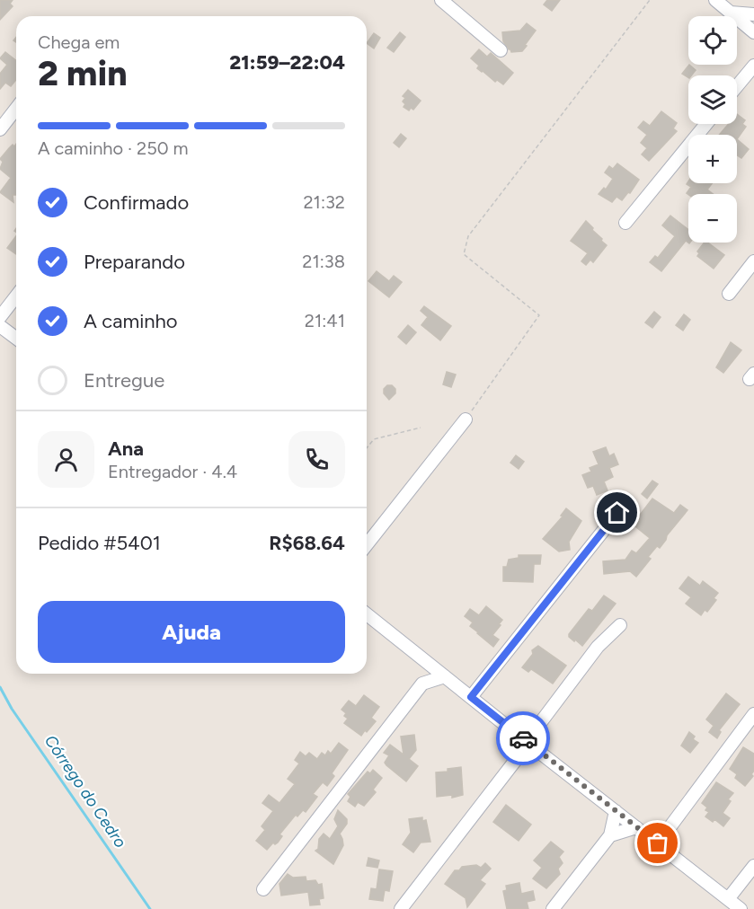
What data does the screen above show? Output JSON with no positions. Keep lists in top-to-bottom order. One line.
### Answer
{"water":["Córrego do Cedro"],"page":{"map_buttons":["+","−"],"heading":["2 min","Chega em","21:59–22:04"],"panel":["Ana","Entregador · 4.4","Pedido #5401","R$68.64"],"bar":"A caminho · 250 m","list":[["Confirmado","21:32"],["Preparando","21:38"],["A caminho","21:41"],"Entregue"],"buttons":"Ajuda"}}
